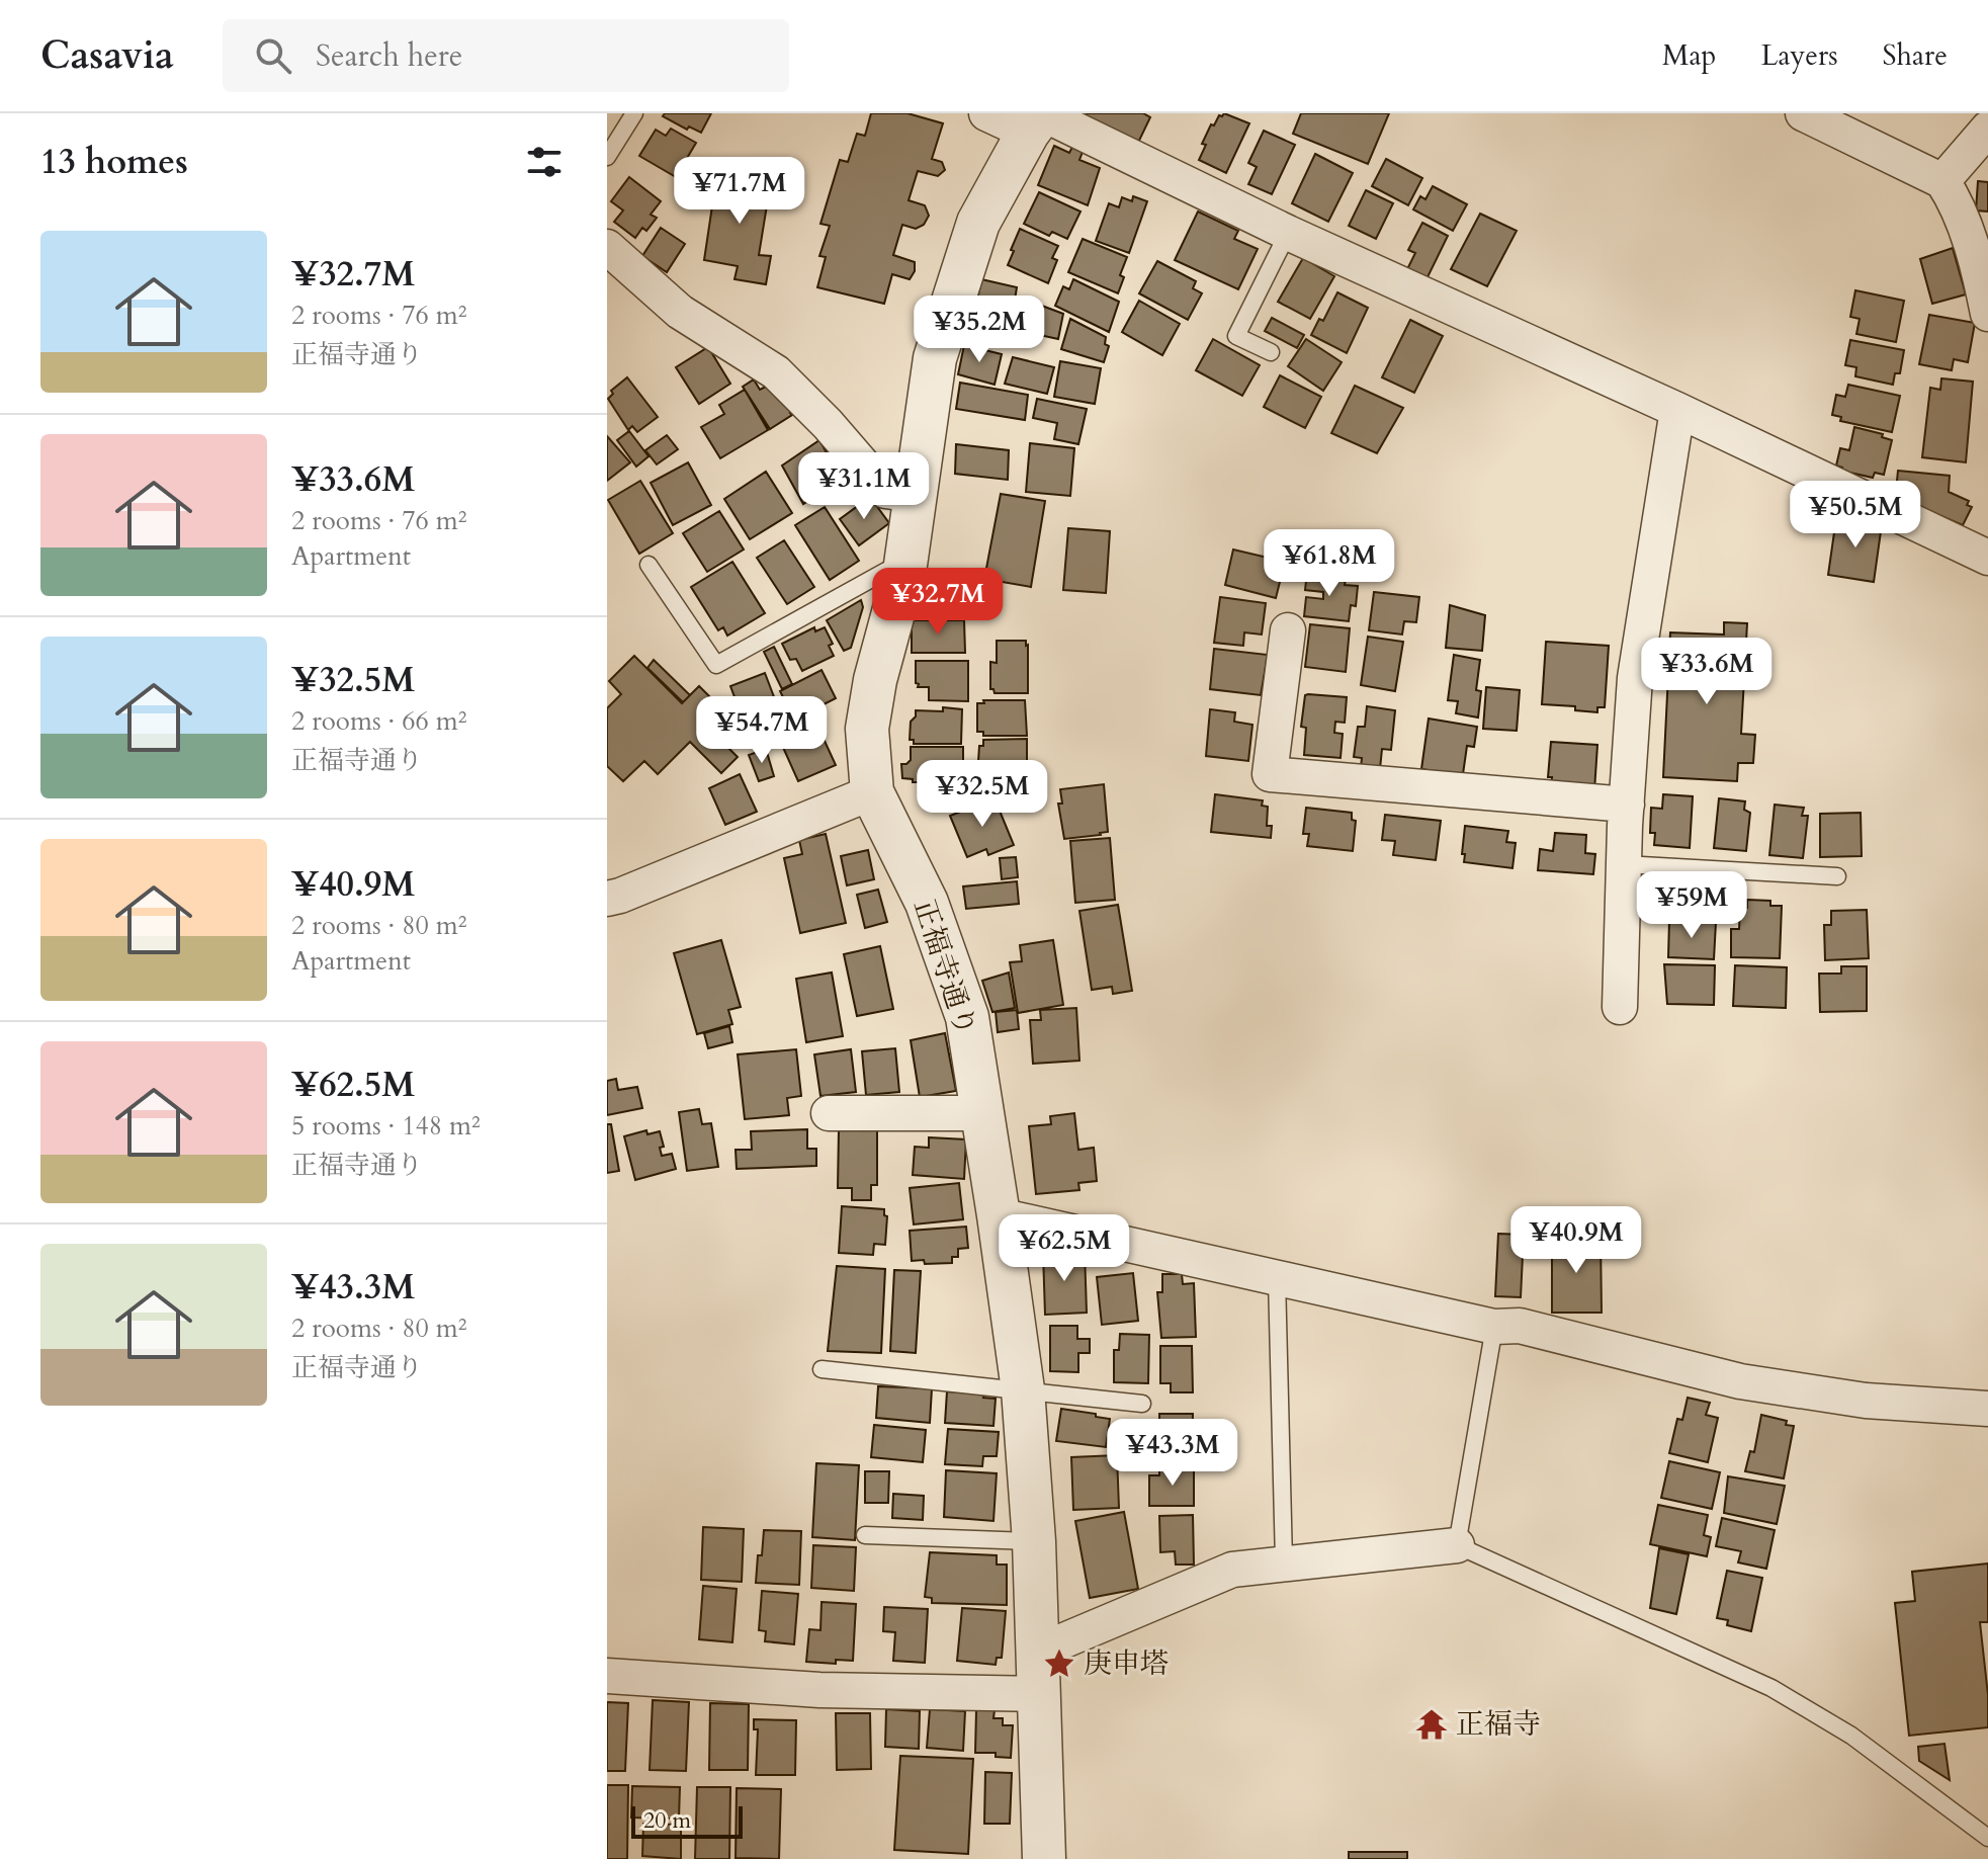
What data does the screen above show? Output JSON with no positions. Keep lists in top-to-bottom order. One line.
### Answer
{"streets":{"street":["正福寺通り"]},"places":{"place":["庚申塔"],"temple":["正福寺"]},"scale_bar":"20 m","page":{"header":"Casavia","search":"Search here","nav":["Map","Layers","Share"],"heading":"13 homes","price":["¥71.7M","¥35.2M","¥31.1M","¥50.5M","¥61.8M","¥32.7M","¥33.6M","¥54.7M","¥32.5M","¥59M","¥40.9M","¥62.5M","¥43.3M"],"list":[{"name":"¥32.7M","note":"2 rooms · 76 m² · 正福寺通り"},{"name":"¥33.6M","note":"2 rooms · 76 m² · Apartment"},{"name":"¥32.5M","note":"2 rooms · 66 m² · 正福寺通り"},{"name":"¥40.9M","note":"2 rooms · 80 m² · Apartment"},{"name":"¥62.5M","note":"5 rooms · 148 m² · 正福寺通り"},{"name":"¥43.3M","note":"2 rooms · 80 m² · 正福寺通り"}],"scale":"20 m"}}
